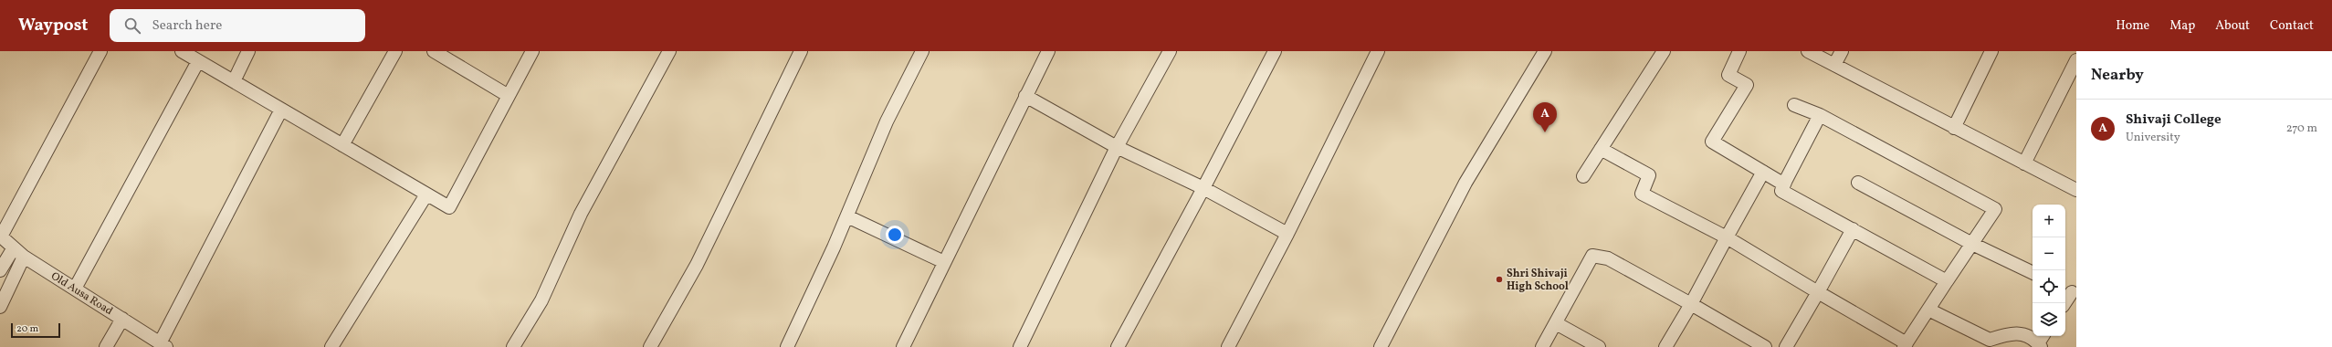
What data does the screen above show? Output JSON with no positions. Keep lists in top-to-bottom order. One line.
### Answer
{"streets":{"street":["Old Ausa Road"]},"places":["Shri Shivaji High School"],"scale_bar":"20 m","page":{"header":"Waypost","search":"Search here","nav":["Home","Map","About","Contact"],"heading":"Nearby","list":[{"mark":"A","name":"Shivaji College","note":"University","value":"270 m"}],"pins":"A","map_buttons":["+","−"],"scale":"20 m"}}
